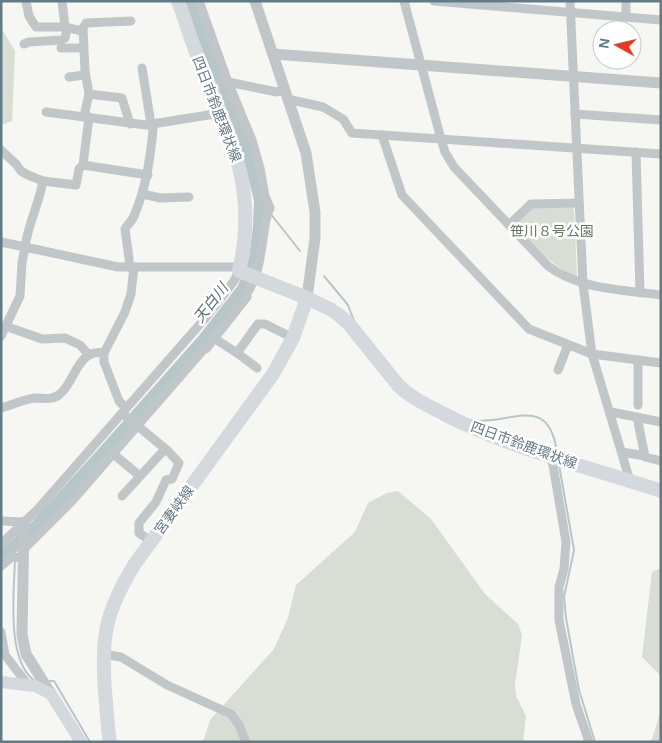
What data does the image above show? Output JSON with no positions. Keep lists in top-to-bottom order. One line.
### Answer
{"streets":{"main road":["四日市鈴鹿環状線","宮妻峡線"]},"crossings":[["四日市鈴鹿環状線","宮妻峡線"]],"water":["天白川"],"parks":["笹川８号公園"],"north":"left"}
